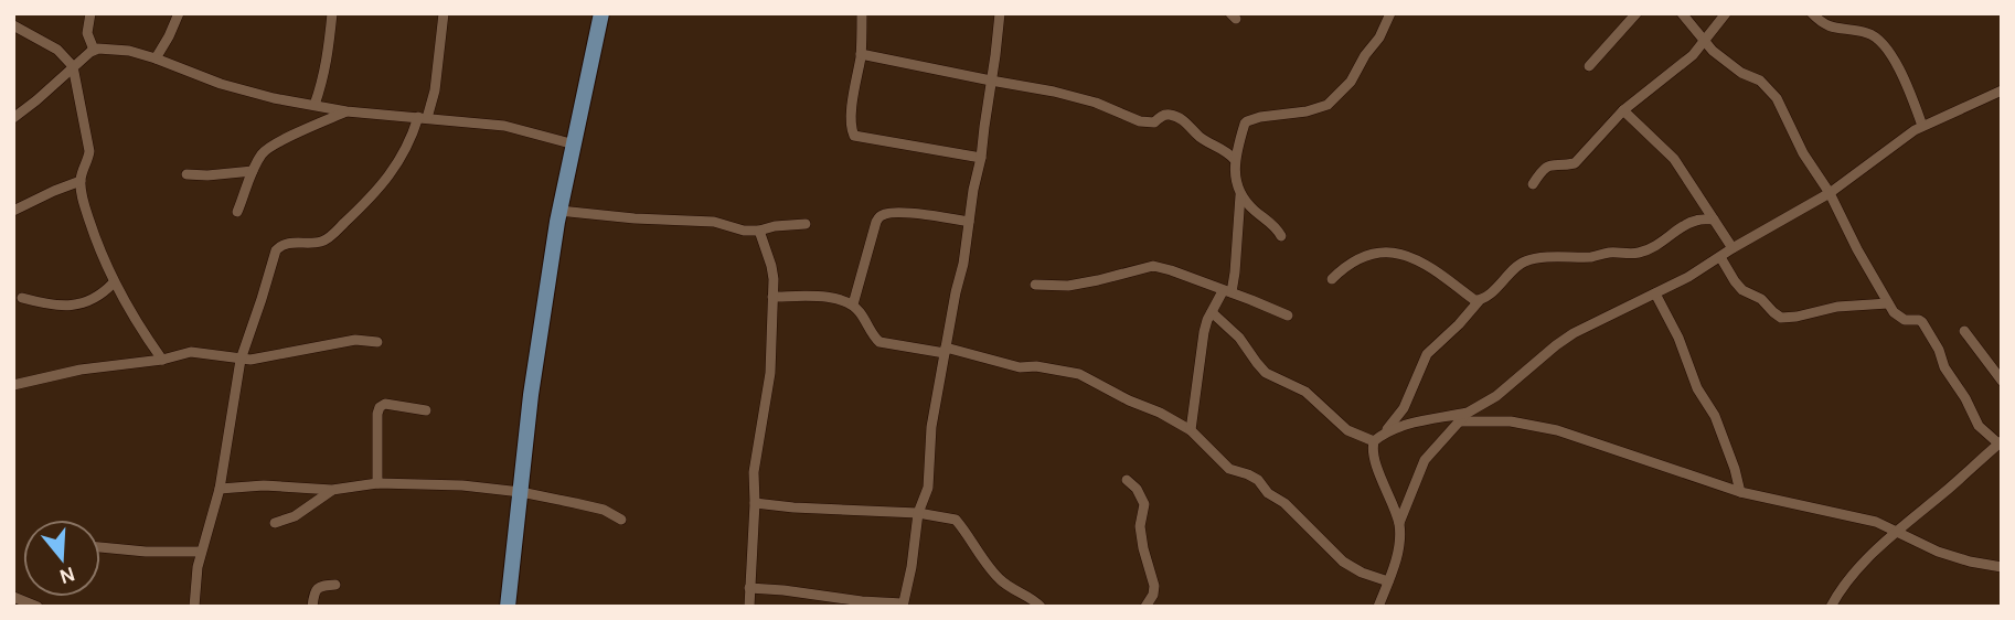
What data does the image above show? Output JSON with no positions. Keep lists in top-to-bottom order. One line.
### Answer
{"north":"bottom"}
